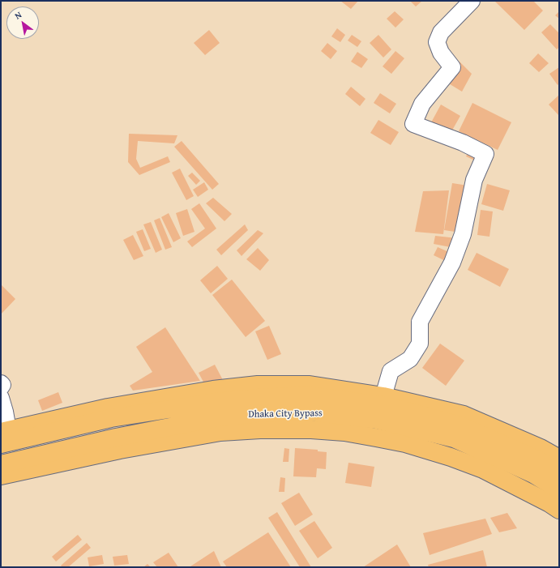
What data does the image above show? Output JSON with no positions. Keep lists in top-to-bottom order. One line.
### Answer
{"streets":{"main road":["Dhaka City Bypass"]},"north":"top left"}
